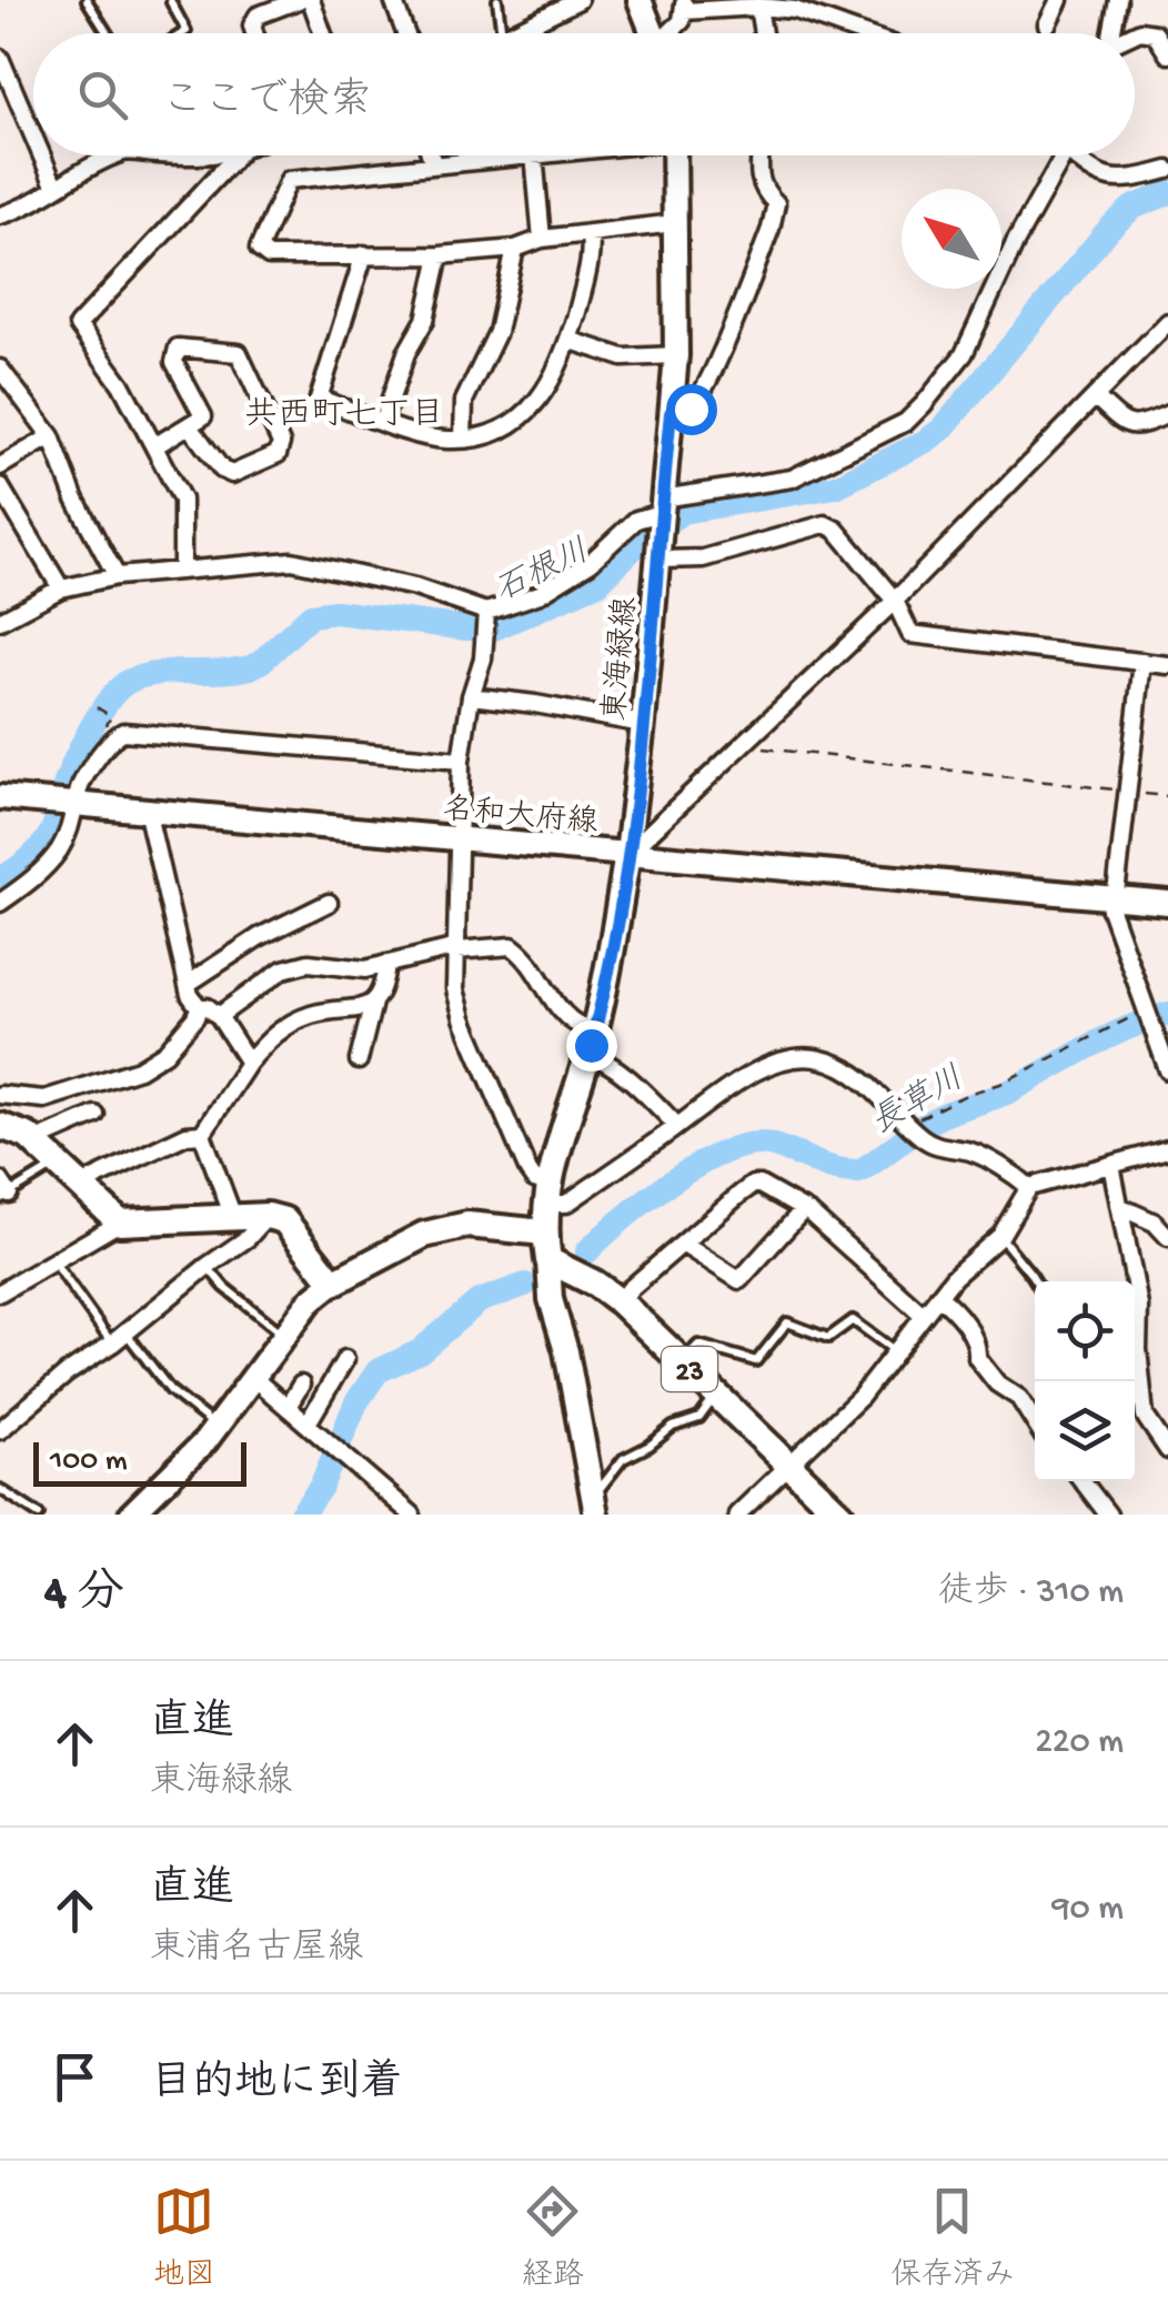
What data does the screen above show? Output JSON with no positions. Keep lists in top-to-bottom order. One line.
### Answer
{"streets":{"main road":["東海緑線","名和大府線","23"]},"crossings":[["東海緑線","名和大府線"]],"districts":["共西町七丁目"],"water":["石根川","長草川"],"scale_bar":"100 m","north":"top left","page":{"search":"ここで検索","scale":"100 m","heading":["4 分","徒歩 · 310 m"],"list":[["直進","東海緑線","220 m"],["直進","東浦名古屋線","90 m"],"目的地に到着"],"nav":["地図","経路","保存済み"]}}
